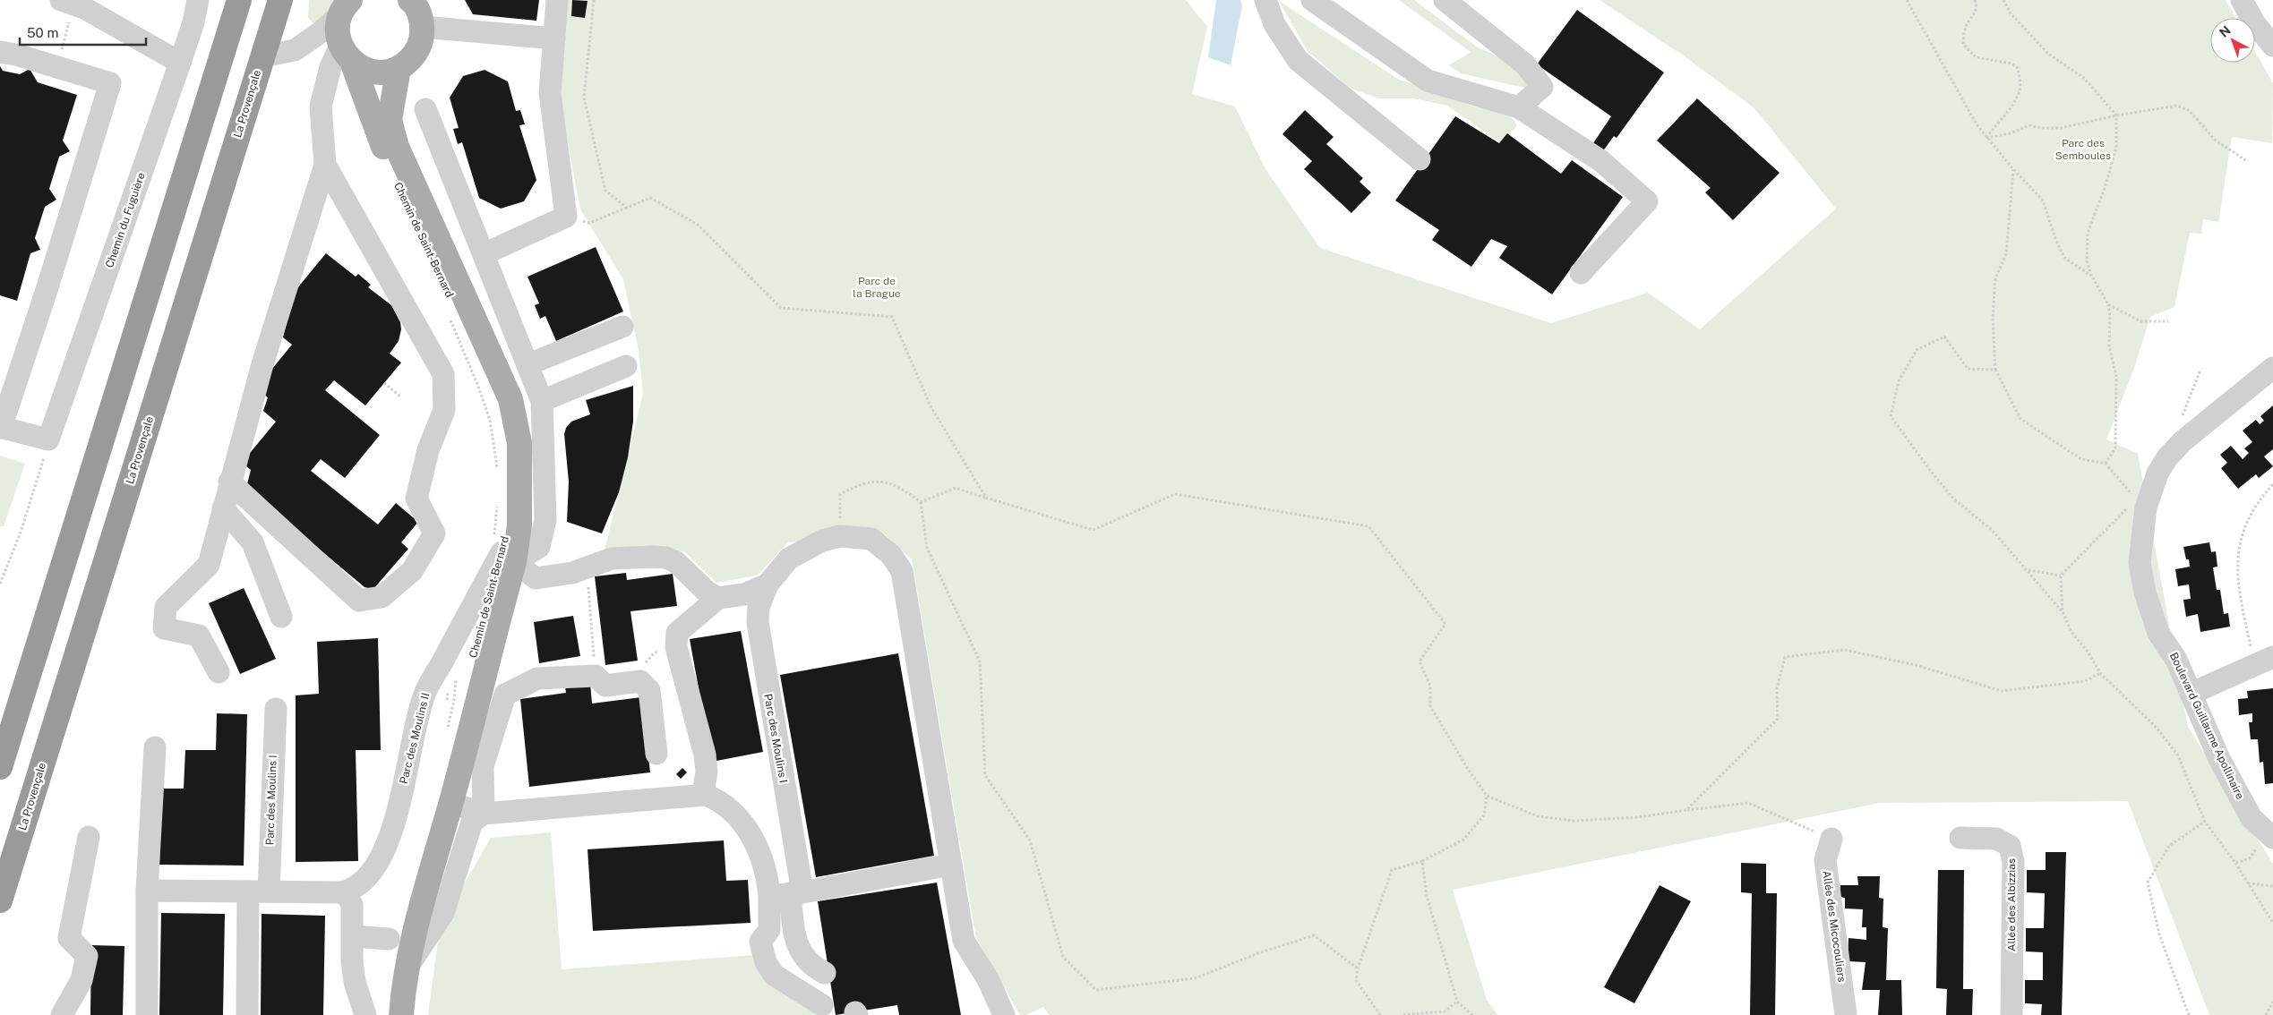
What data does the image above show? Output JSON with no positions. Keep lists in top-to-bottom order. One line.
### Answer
{"streets":{"highway":["La Provençale"],"main road":["Chemin de Saint-Bernard"],"street":["Chemin du Fuguière","Boulevard Guillaume Apollinaire","Parc des Moulins II","Parc des Moulins I","Allée des Albizzias","Allée des Micocouliers"]},"crossings":[["Chemin de Saint-Bernard","Parc des Moulins II"],["Parc des Moulins II","Parc des Moulins I"]],"parks":["Parc des Semboules","Parc de la Brague"],"scale_bar":"50 m","north":"top left"}
